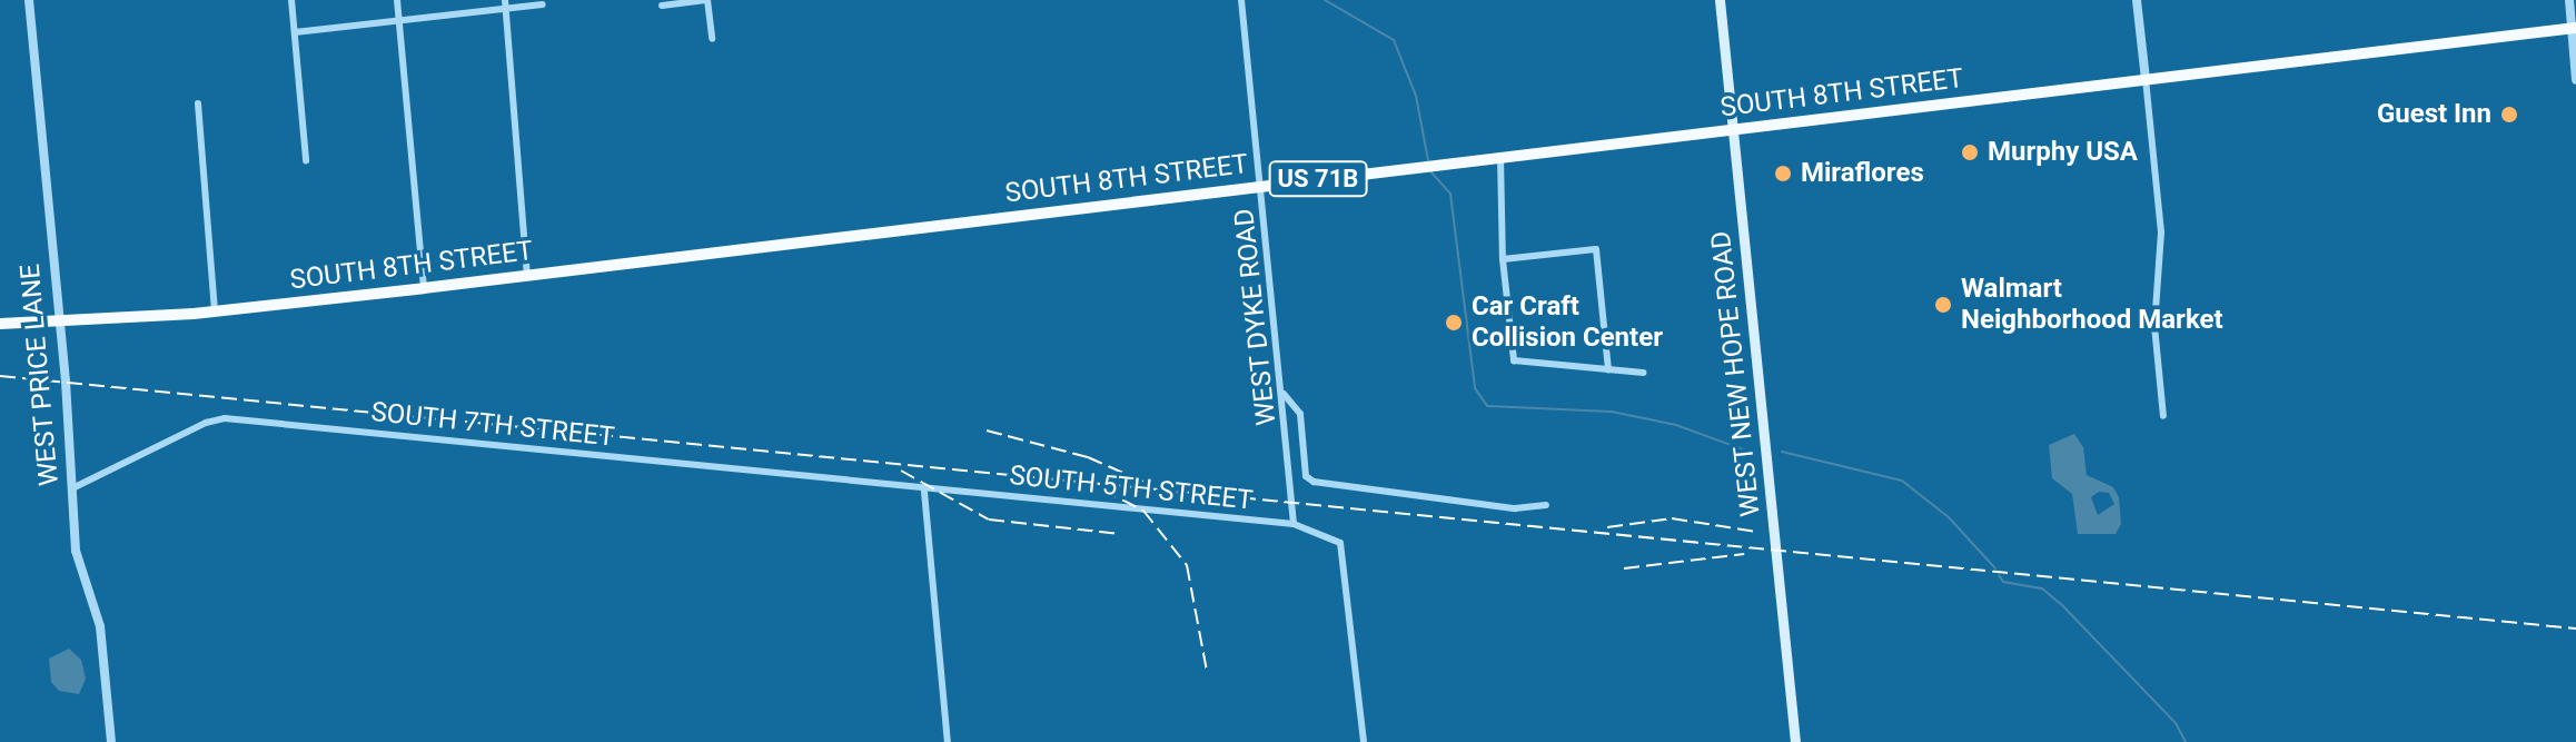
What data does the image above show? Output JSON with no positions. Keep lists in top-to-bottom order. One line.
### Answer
{"streets":{"main road":["SOUTH 8TH STREET","US 71B","WEST NEW HOPE ROAD"],"street":["WEST DYKE ROAD","WEST PRICE LANE","SOUTH 7TH STREET","SOUTH 5TH STREET"]},"crossings":[["SOUTH 8TH STREET","WEST DYKE ROAD"],["SOUTH 8TH STREET","WEST NEW HOPE ROAD"],["SOUTH 8TH STREET","WEST PRICE LANE"],["WEST DYKE ROAD","SOUTH 5TH STREET"],["WEST PRICE LANE","SOUTH 7TH STREET"],["SOUTH 7TH STREET","SOUTH 5TH STREET"]],"places":["Guest Inn","Murphy USA","Miraflores","Walmart Neighborhood Market","Car Craft Collision Center"]}
